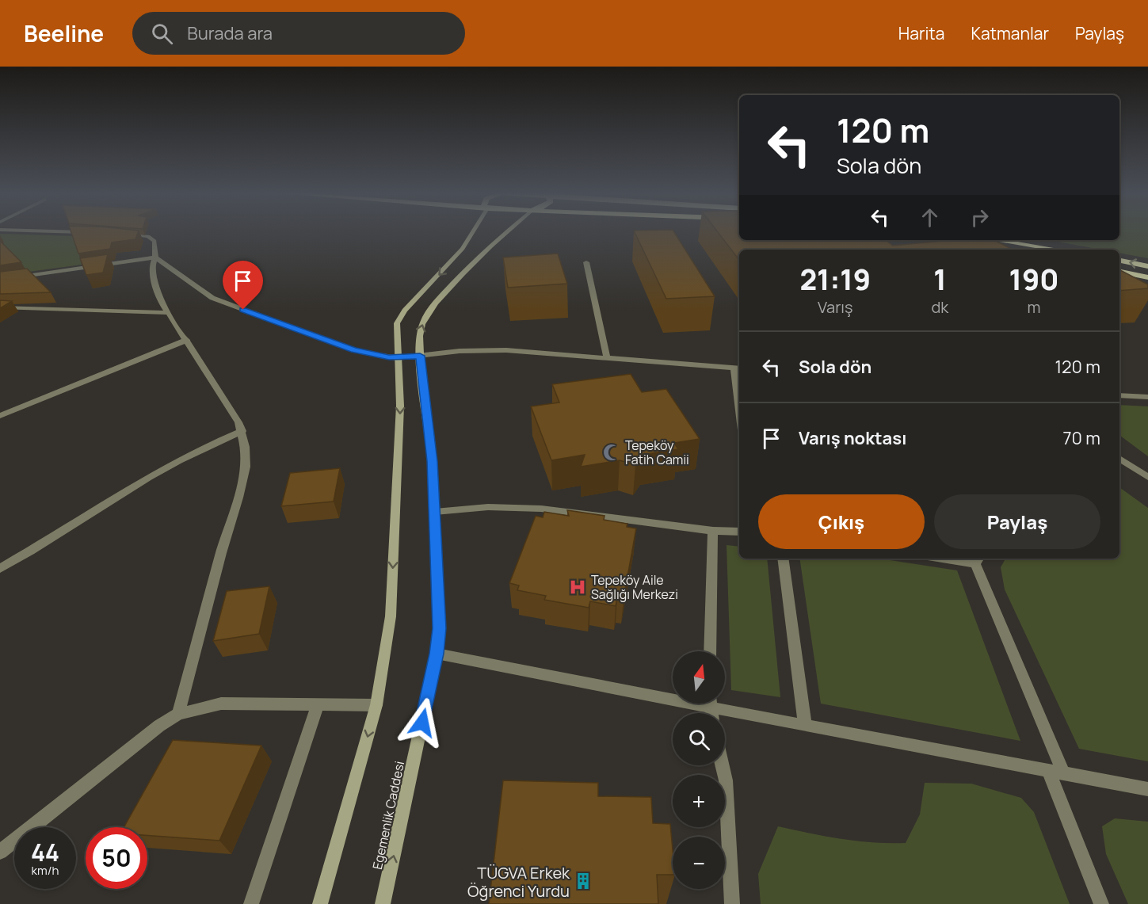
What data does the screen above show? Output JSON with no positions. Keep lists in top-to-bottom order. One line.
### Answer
{"streets":{"main road":["Egemenlik Caddesi"]},"places":{"mosque":["Tepeköy Fatih Camii"],"hospital":["Tepeköy Aile Sağlığı Merkezi"],"building":["TÜGVA Erkek Öğrenci Yurdu"]},"north":"top","page":{"header":"Beeline","search":"Burada ara","nav":["Harita","Katmanlar","Paylaş"],"turn":["120 m","Sola dön"],"eta":["21:19","Varış","1","dk","190","m"],"list":[{"name":"Sola dön","value":"120 m"},{"name":"Varış noktası","value":"70 m"}],"buttons":["Çıkış","Paylaş"],"map_buttons":["+","−"],"speed":"44 km/h","limit":"50"}}
